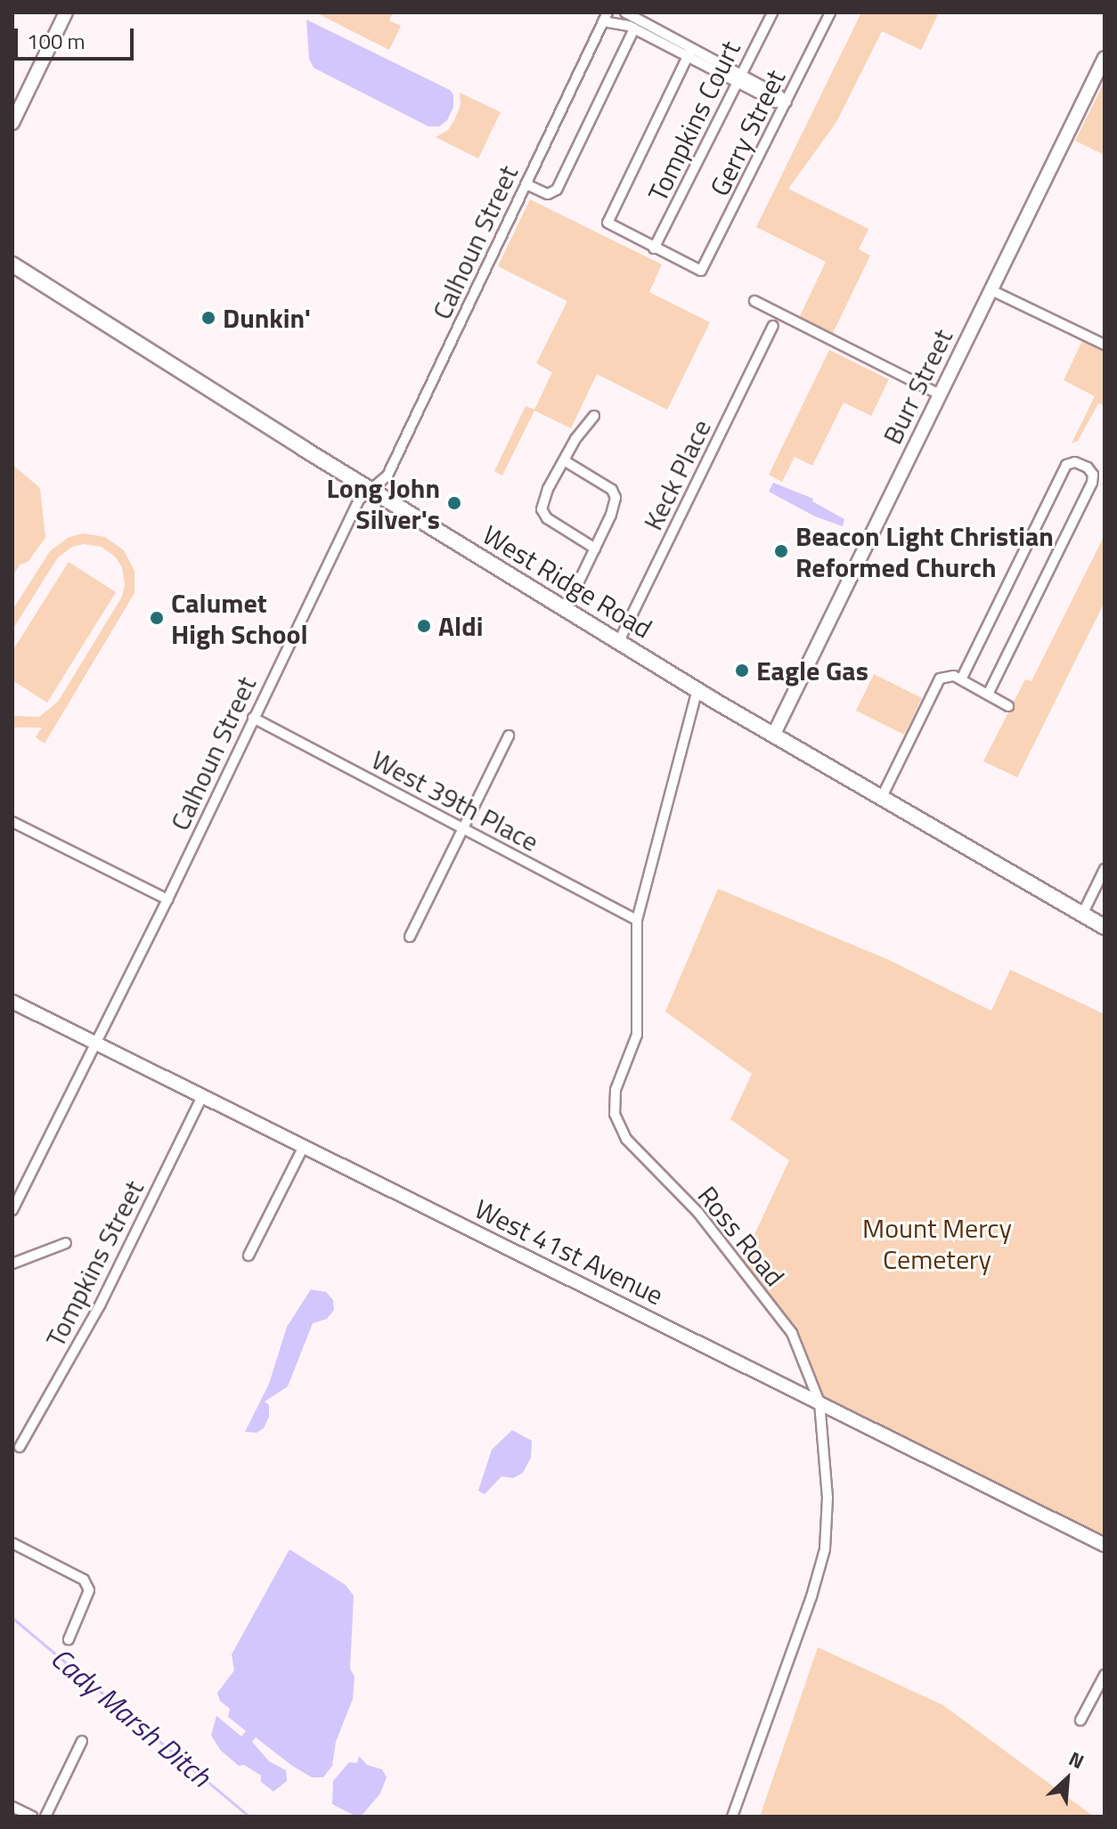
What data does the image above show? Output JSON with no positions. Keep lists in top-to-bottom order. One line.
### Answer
{"streets":{"main road":["West Ridge Road"],"street":["Tompkins Court","Gerry Street","Calhoun Street","Burr Street","Keck Place","West 39th Place","Ross Road","West 41st Avenue","Tompkins Street"]},"crossings":[["Tompkins Court","Gerry Street"],["Calhoun Street","West Ridge Road"],["Calhoun Street","West 39th Place"],["Calhoun Street","West 41st Avenue"],["Burr Street","West Ridge Road"],["Keck Place","West Ridge Road"],["West Ridge Road","Ross Road"],["West 39th Place","Ross Road"],["Ross Road","West 41st Avenue"],["West 41st Avenue","Tompkins Street"]],"water":["Cady Marsh Ditch"],"parks":["Mount Mercy Cemetery"],"places":["Dunkin'","Long John Silver's","Beacon Light Christian Reformed Church","Calumet High School","Aldi","Eagle Gas"],"scale_bar":"100 m","north":"top right"}
